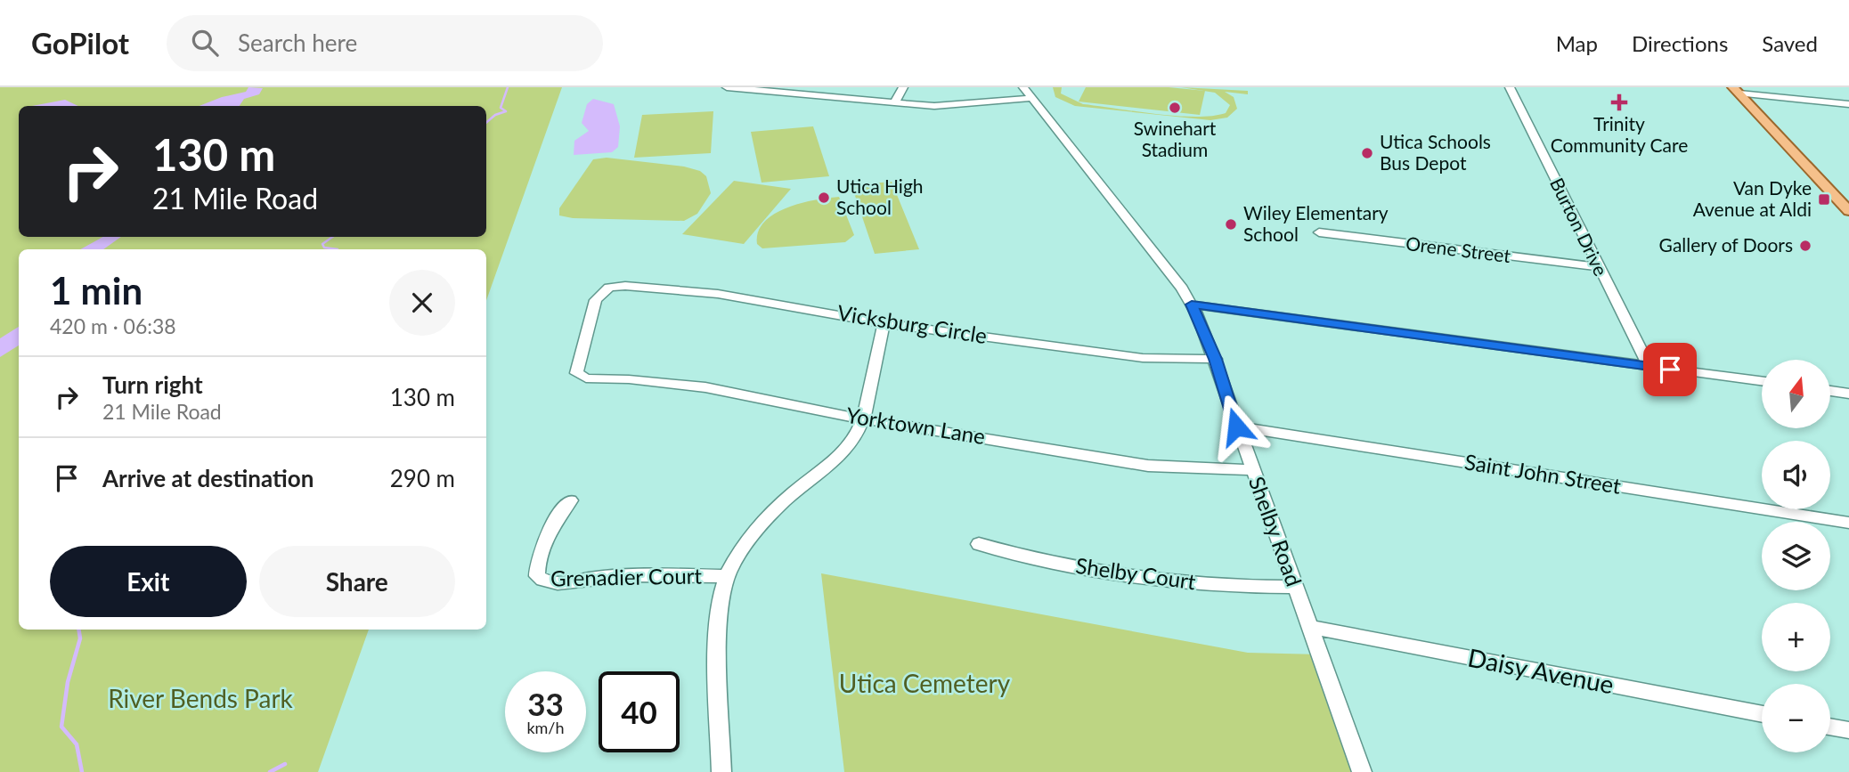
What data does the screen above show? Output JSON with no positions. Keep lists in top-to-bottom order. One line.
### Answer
{"streets":{"street":["Burton Drive","Orene Street","Vicksburg Circle","Yorktown Lane","Saint John Street","Shelby Road","Shelby Court","Grenadier Court","Daisy Avenue"]},"crossings":[["Burton Drive","Orene Street"],["Vicksburg Circle","Yorktown Lane"],["Vicksburg Circle","Shelby Road"],["Yorktown Lane","Shelby Road"],["Saint John Street","Shelby Road"],["Shelby Road","Shelby Court"],["Shelby Road","Daisy Avenue"]],"parks":["Utica Cemetery","River Bends Park"],"places":{"health":["Trinity Community Care"],"other":["Swinehart Stadium","Utica Schools Bus Depot","Utica High School","Wiley Elementary School","Gallery of Doors"],"transit":["Van Dyke Avenue at Aldi"]},"north":"top","page":{"header":"GoPilot","search":"Search here","nav":["Map","Directions","Saved"],"turn":["130 m","21 Mile Road"],"heading":["1 min","420 m · 06:38"],"list":[{"name":"Turn right","note":"21 Mile Road","value":"130 m"},{"name":"Arrive at destination","value":"290 m"}],"map_buttons":["+","−"],"buttons":["Exit","Share"],"speed":"33 km/h","limit":"40"}}
